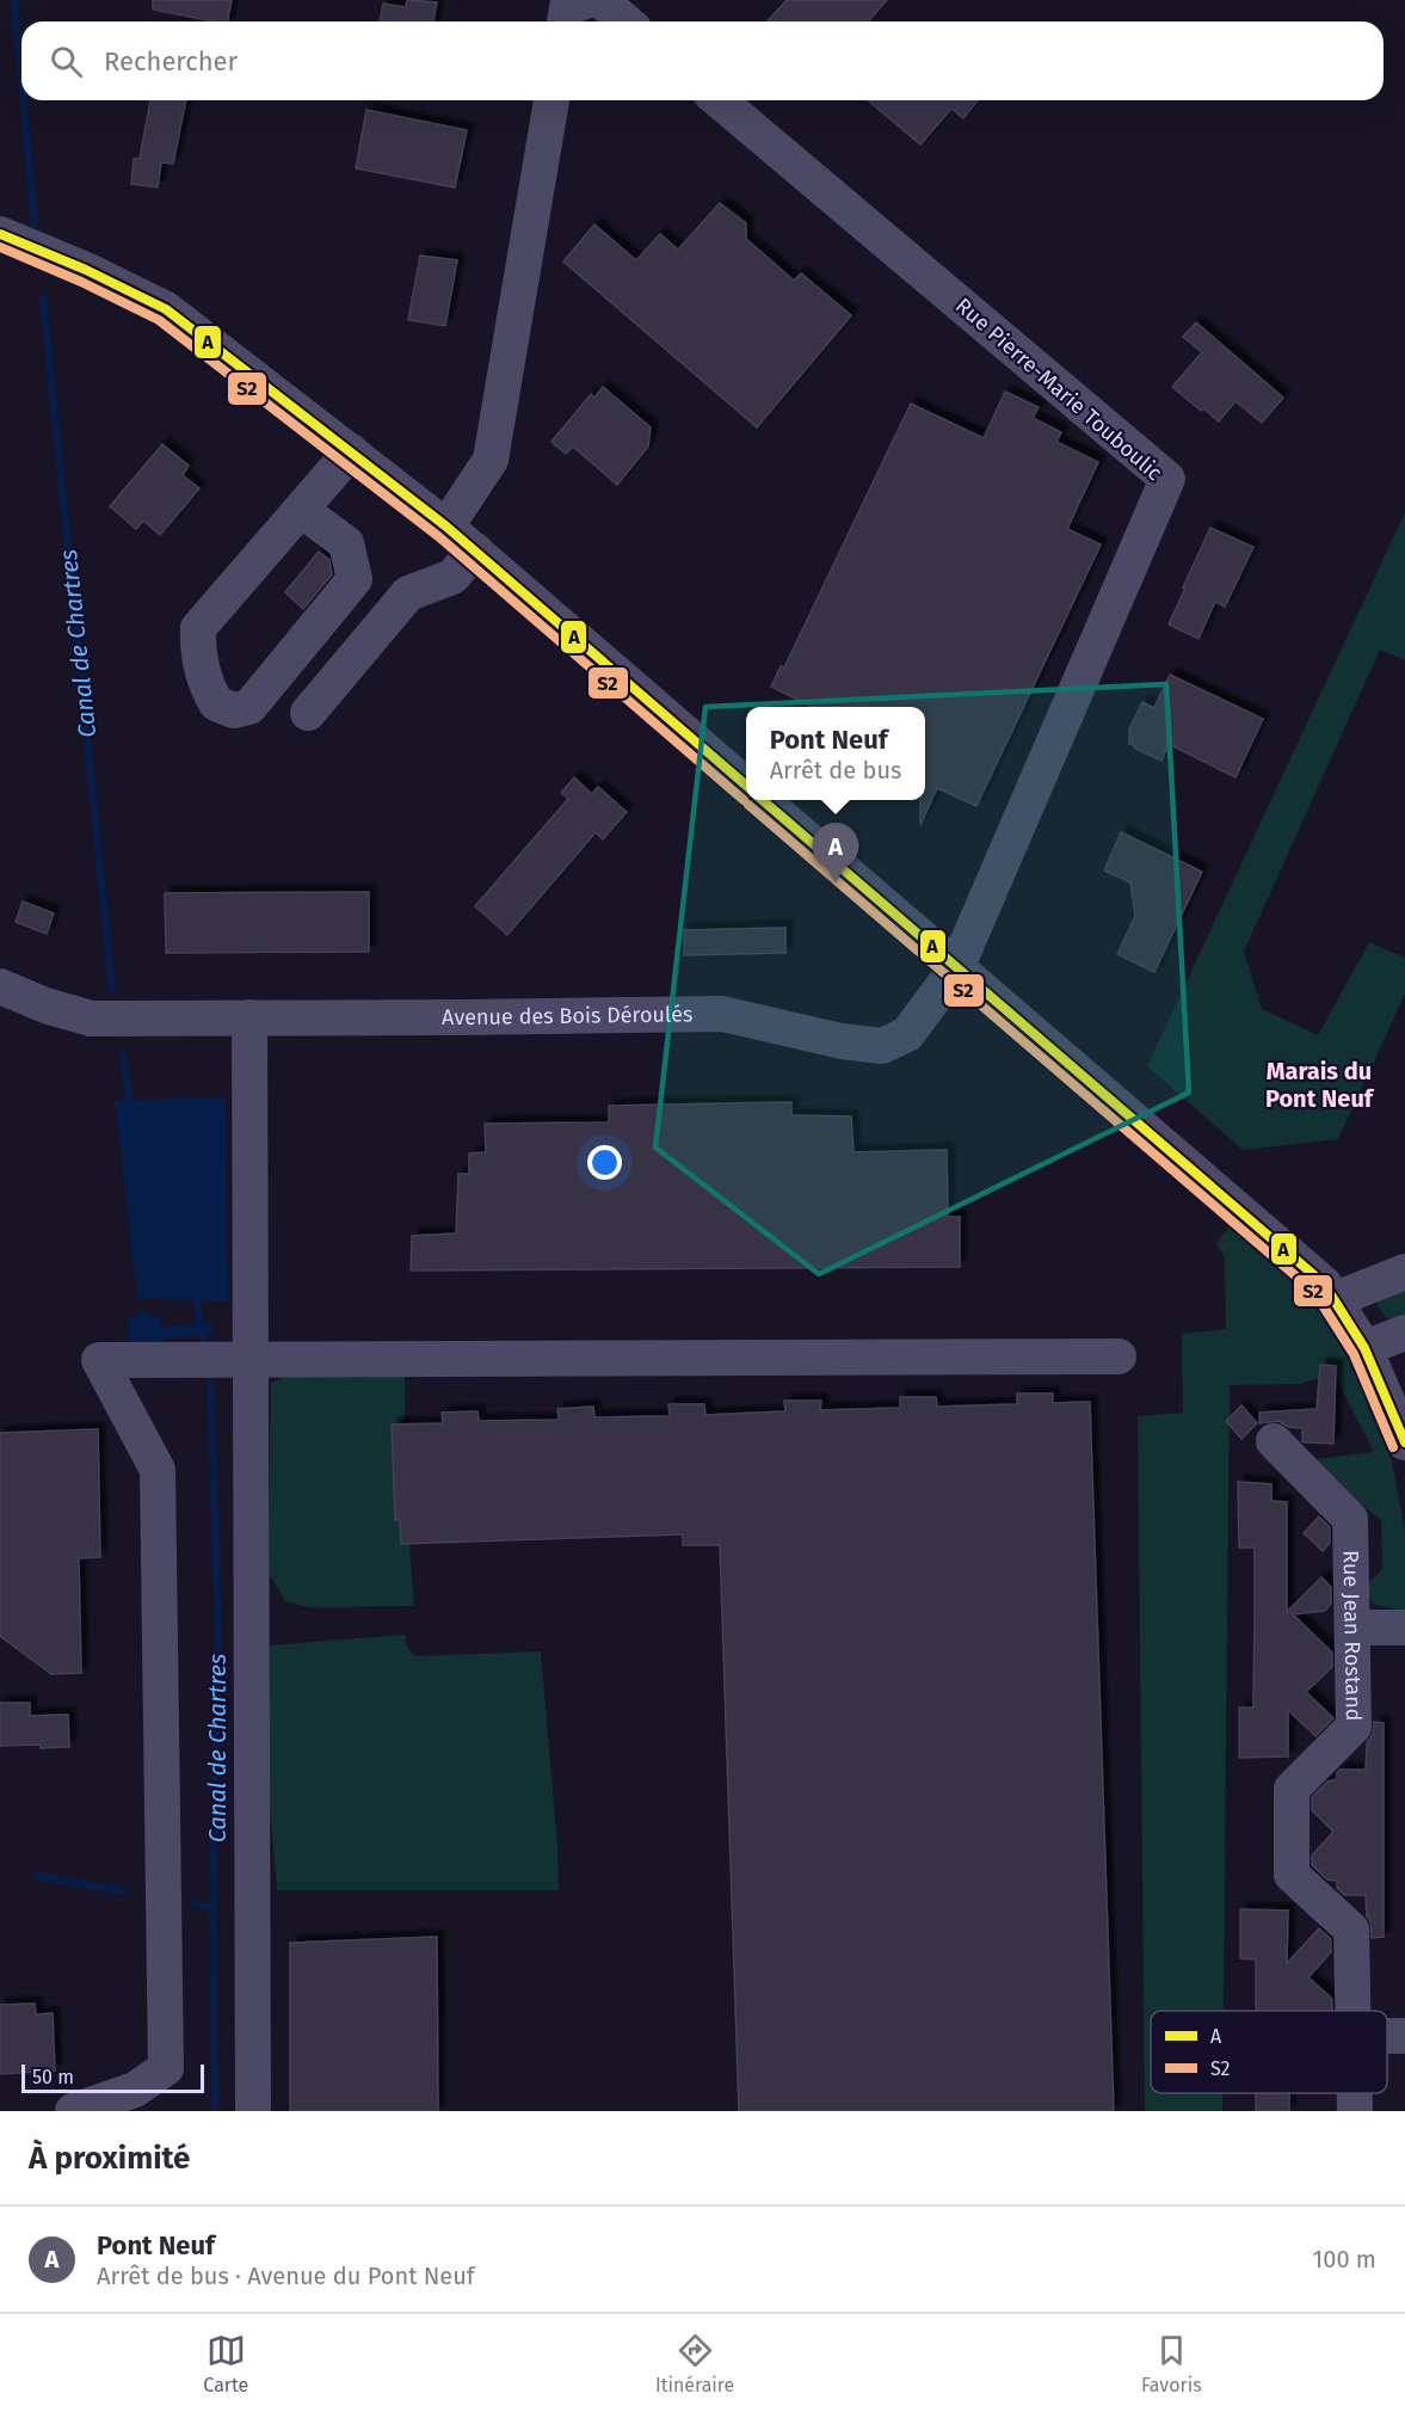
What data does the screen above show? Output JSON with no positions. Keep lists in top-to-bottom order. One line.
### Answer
{"streets":{"street":["Rue Pierre-Marie Touboulic","Avenue des Bois Déroulés","Rue Jean Rostand"]},"crossings":[["Rue Pierre-Marie Touboulic","Avenue des Bois Déroulés"]],"districts":["Marais du Pont Neuf"],"water":["Canal de Chartres"],"lines":["transit line A","transit line S2"],"legend":["A","S2"],"scale_bar":"50 m","page":{"search":"Rechercher","popup":["Pont Neuf","Arrêt de bus"],"pins":"A","scale":"50 m","heading":"À proximité","list":[{"mark":"A","name":"Pont Neuf","note":"Arrêt de bus · Avenue du Pont Neuf","value":"100 m"}],"nav":["Carte","Itinéraire","Favoris"]}}
